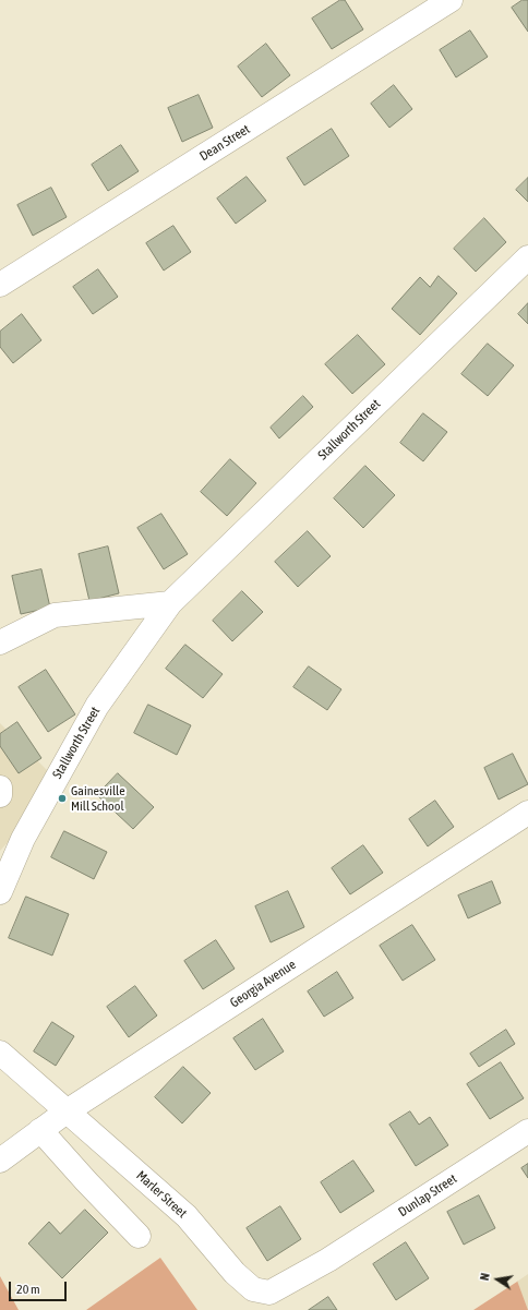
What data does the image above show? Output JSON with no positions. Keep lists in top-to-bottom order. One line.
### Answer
{"streets":{"street":["Dean Street","Stallworth Street","Georgia Avenue","Marler Street","Dunlap Street"]},"crossings":[["Georgia Avenue","Marler Street"],["Marler Street","Dunlap Street"]],"places":["Gainesville Mill School"],"scale_bar":"20 m","north":"left"}
